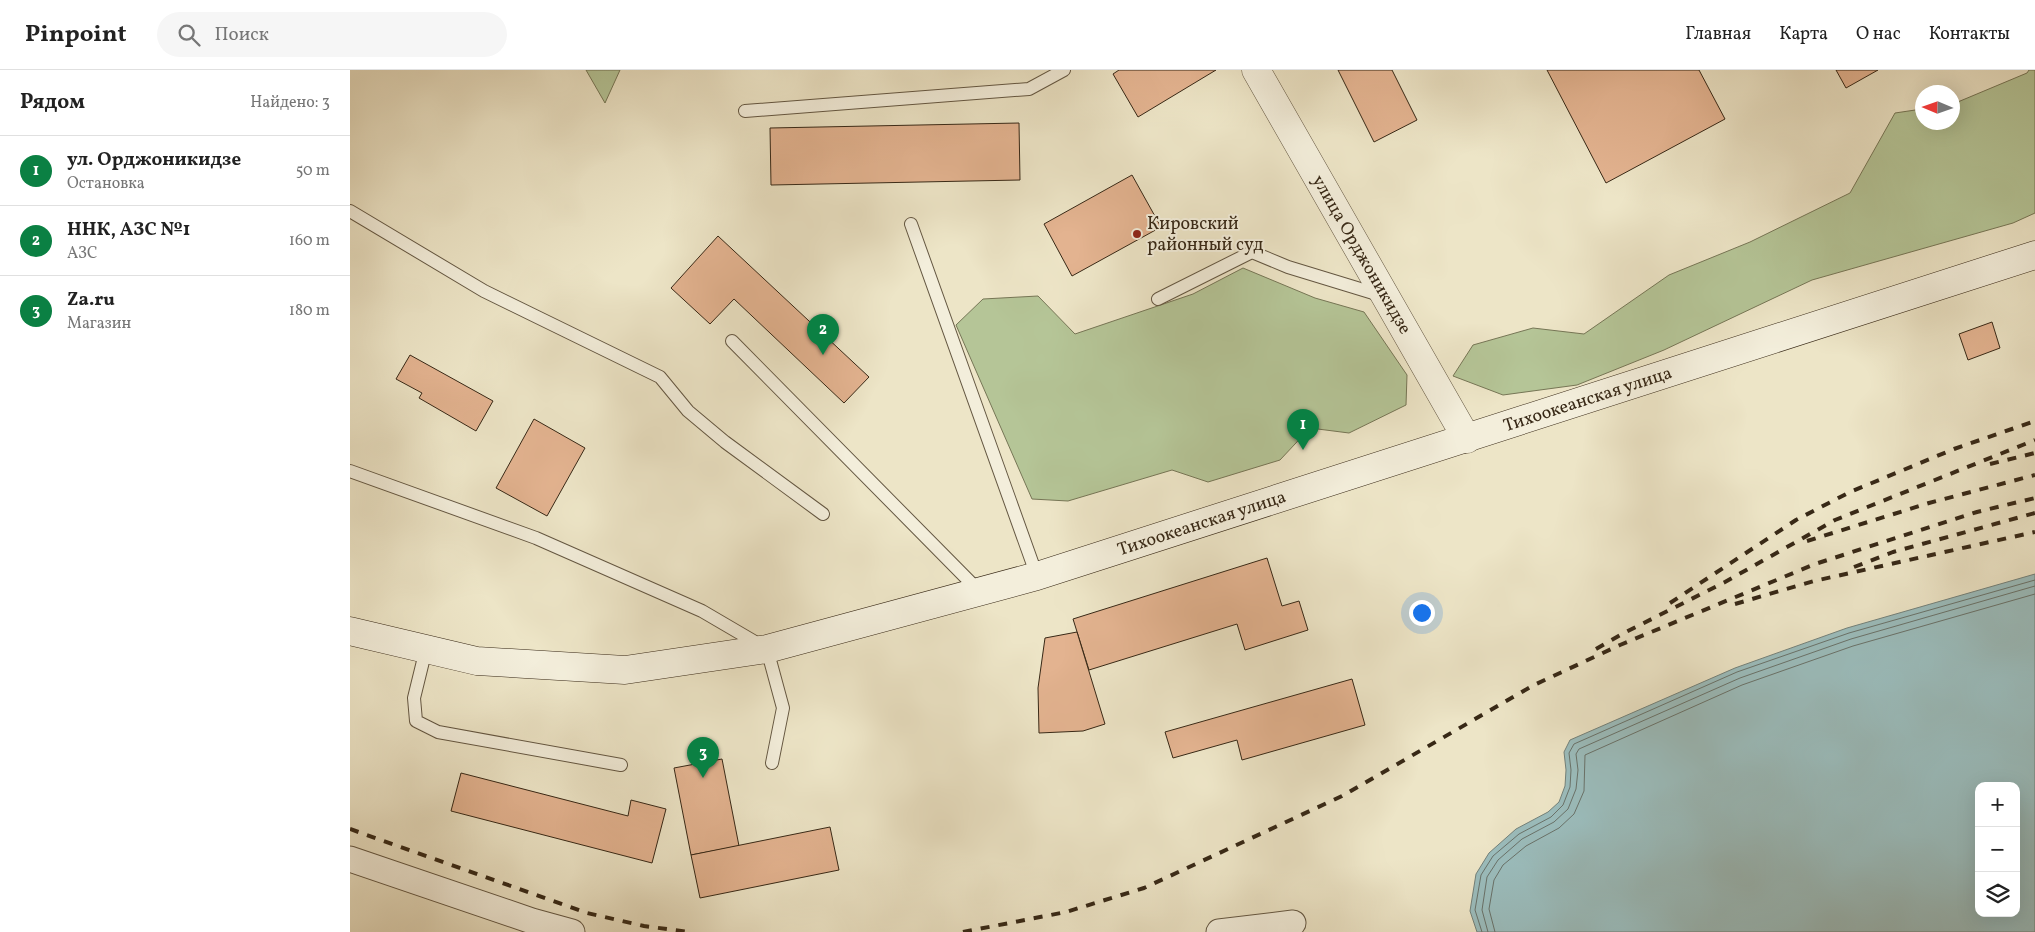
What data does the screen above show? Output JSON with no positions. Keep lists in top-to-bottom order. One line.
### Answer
{"streets":{"main road":["улица Орджоникидзе","Тихоокеанская улица"]},"crossings":[["улица Орджоникидзе","Тихоокеанская улица"]],"places":["Кировский районный суд"],"north":"left","page":{"header":"Pinpoint","search":"Поиск","nav":["Главная","Карта","О нас","Контакты"],"heading":["Рядом","Найдено: 3"],"list":[{"mark":"1","name":"ул. Орджоникидзе","note":"Остановка","value":"50 m"},{"mark":"2","name":"ННК, АЗС №1","note":"АЗС","value":"160 m"},{"mark":"3","name":"Za.ru","note":"Магазин","value":"180 m"}],"pins":["2","1","3"],"map_buttons":["+","−"]}}
